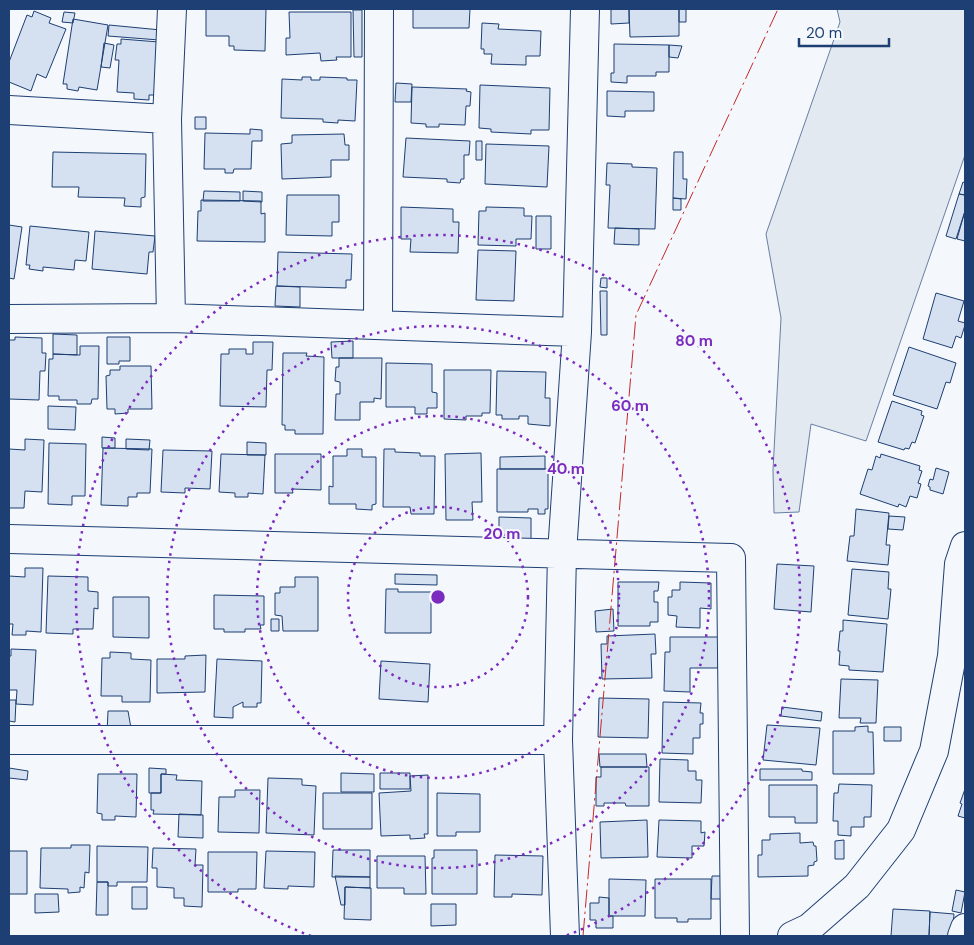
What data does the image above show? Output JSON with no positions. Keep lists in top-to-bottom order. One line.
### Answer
{"scale_bar":"20 m","rings":["80 m","60 m","40 m","20 m"]}
